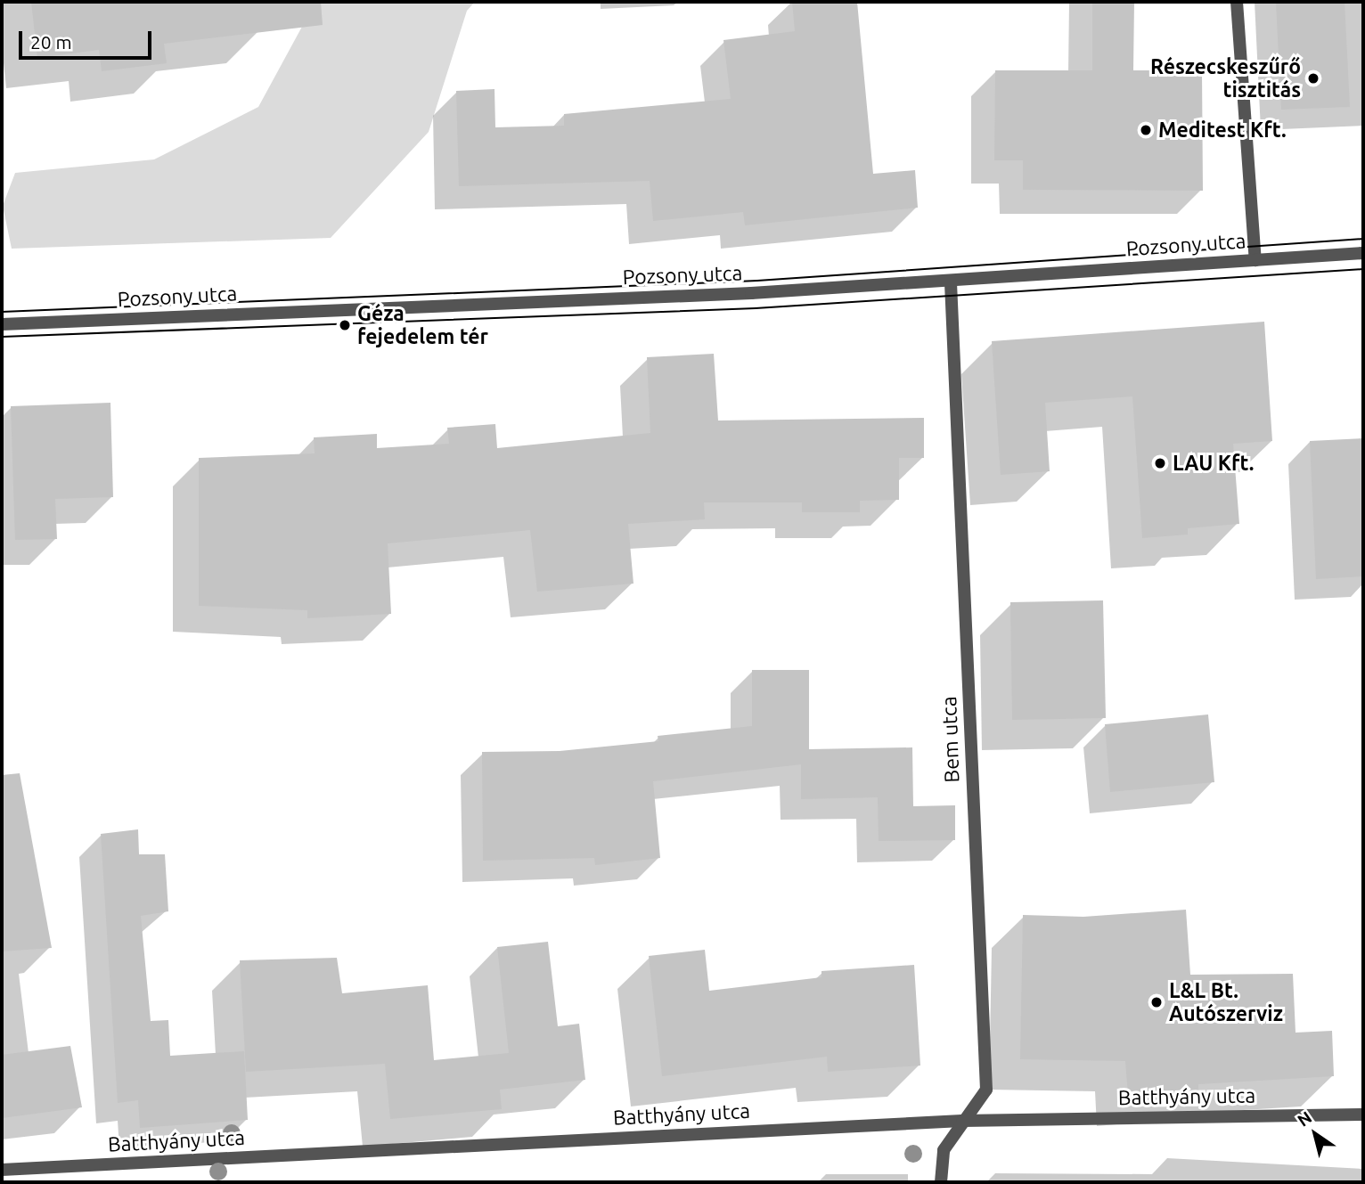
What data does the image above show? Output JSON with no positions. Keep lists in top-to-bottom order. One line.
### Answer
{"streets":{"street":["Pozsony utca","Bem utca","Batthyány utca"]},"crossings":[["Pozsony utca","Bem utca"],["Bem utca","Batthyány utca"]],"places":["Részecskeszűrő tisztitás","Meditest Kft.","Géza fejedelem tér","LAU Kft.","L&L Bt. Autószerviz"],"scale_bar":"20 m","north":"top left"}
